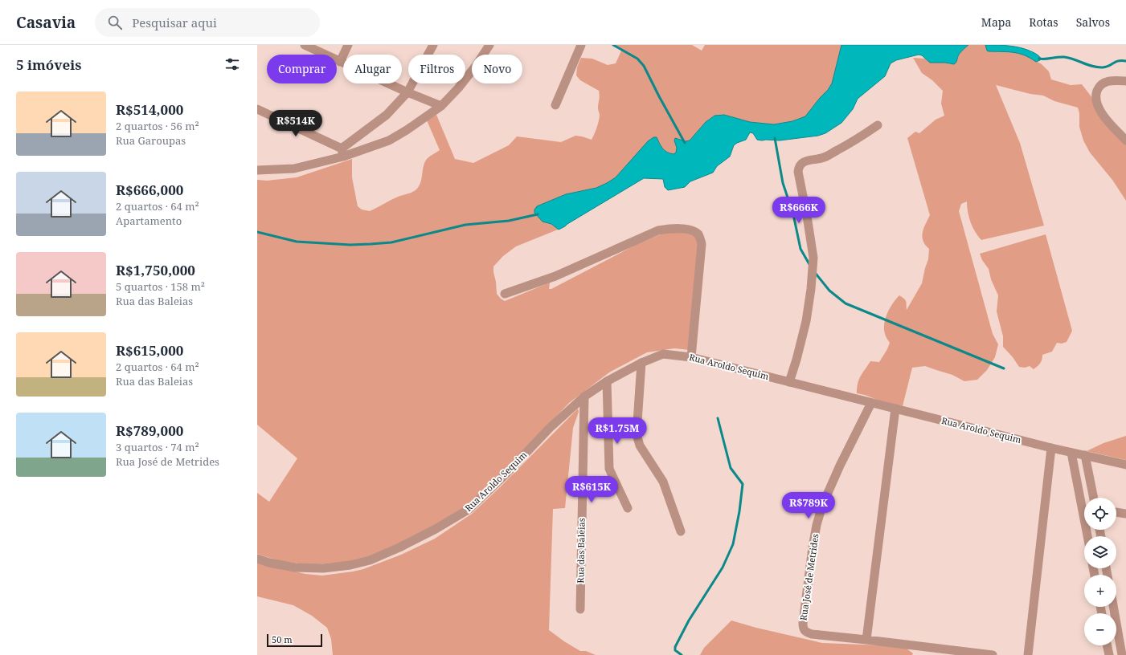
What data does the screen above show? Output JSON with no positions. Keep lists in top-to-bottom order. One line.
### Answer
{"streets":{"street":["Rua Aroldo Sequim","Rua das Baleias","Rua José de Metrides"]},"crossings":[["Rua Aroldo Sequim","Rua das Baleias"],["Rua Aroldo Sequim","Rua José de Metrides"]],"scale_bar":"50 m","page":{"header":"Casavia","search":"Pesquisar aqui","nav":["Mapa","Rotas","Salvos"],"heading":"5 imóveis","chip":["Comprar","Alugar","Filtros","Novo"],"list":[{"name":"R$514,000","note":"2 quartos · 56 m² · Rua Garoupas"},{"name":"R$666,000","note":"2 quartos · 64 m² · Apartamento"},{"name":"R$1,750,000","note":"5 quartos · 158 m² · Rua das Baleias"},{"name":"R$615,000","note":"2 quartos · 64 m² · Rua das Baleias"},{"name":"R$789,000","note":"3 quartos · 74 m² · Rua José de Metrides"}],"price":["R$514K","R$666K","R$1.75M","R$615K","R$789K"],"map_buttons":["+","−"],"scale":"50 m"}}
